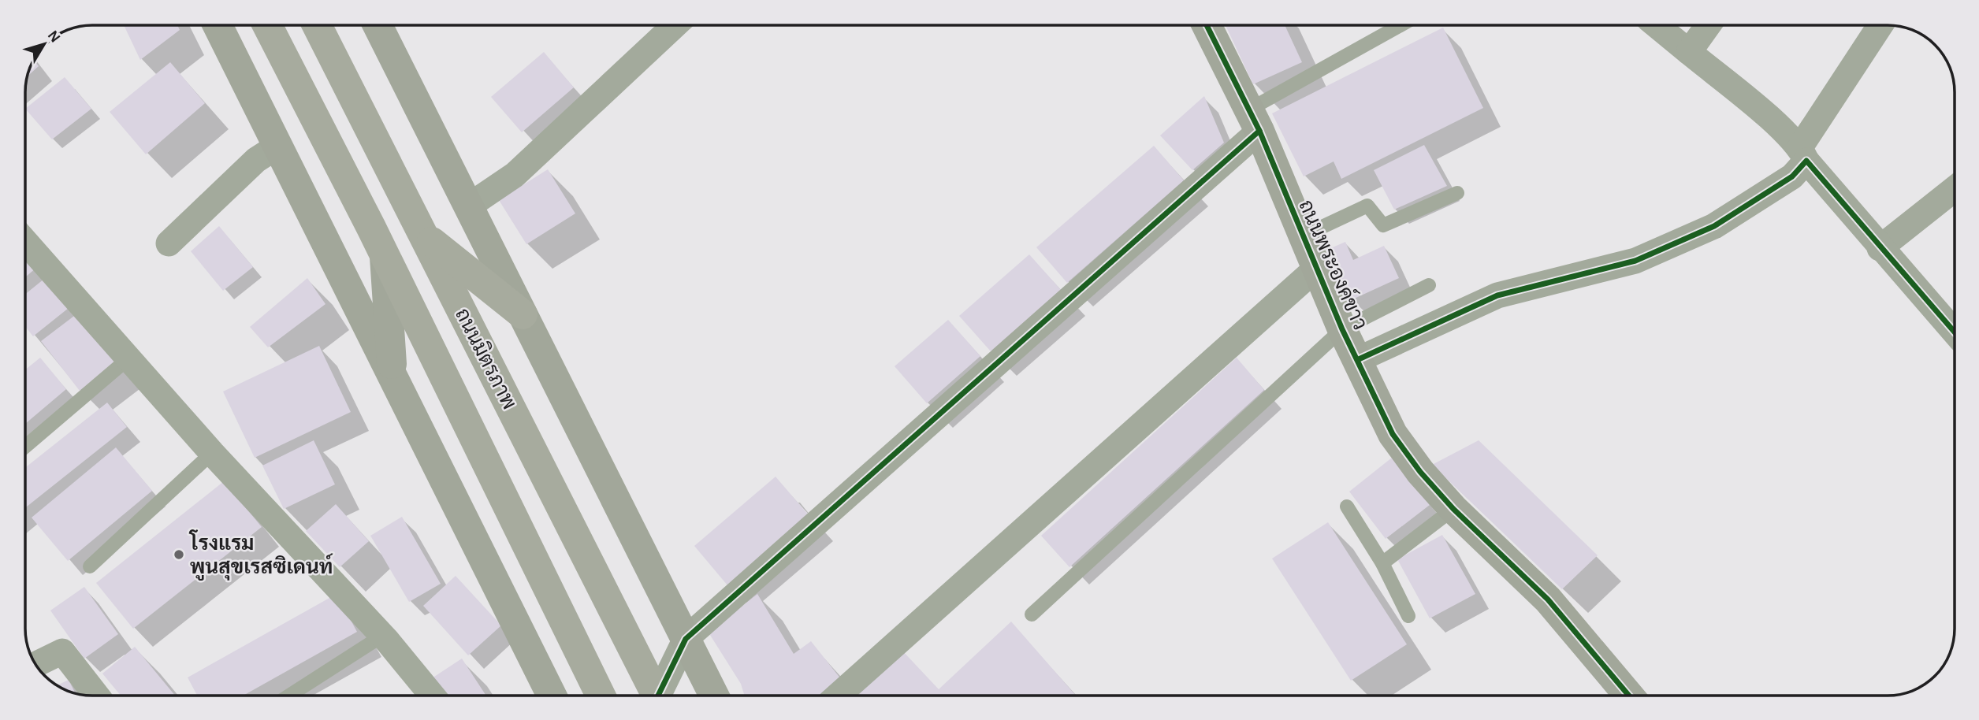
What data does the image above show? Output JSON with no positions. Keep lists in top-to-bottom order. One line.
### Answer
{"streets":{"main road":["ถนนพระองค์ขาว","ถนนมิตรภาพ"]},"places":["โรงแรม พูนสุขเรสซิเดนท์"],"north":"top right"}
